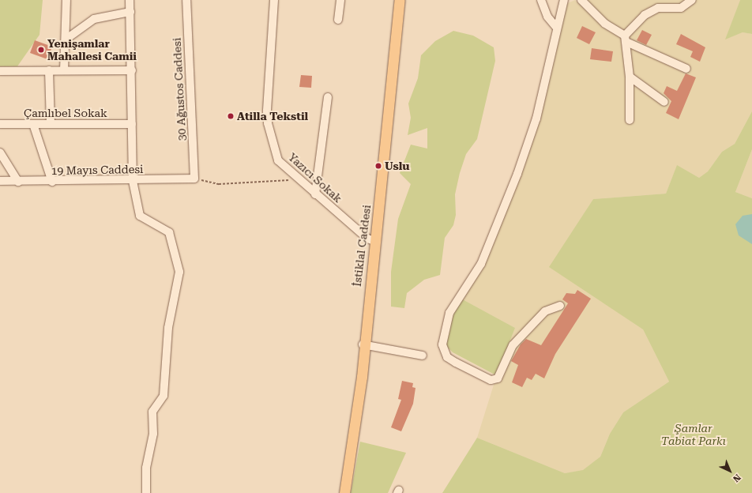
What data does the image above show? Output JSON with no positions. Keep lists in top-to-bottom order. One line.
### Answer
{"streets":{"main road":["İstiklal Caddesi"],"street":["30 Ağustos Caddesi","Çamlıbel Sokak","19 Mayıs Caddesi","Yazıcı Sokak"]},"crossings":[["30 Ağustos Caddesi","19 Mayıs Caddesi"],["Yazıcı Sokak","İstiklal Caddesi"]],"parks":["Şamlar Tabiat Parkı"],"places":["Yenişamlar Mahallesi Camii","Atilla Tekstil","Uslu"],"north":"bottom right"}
